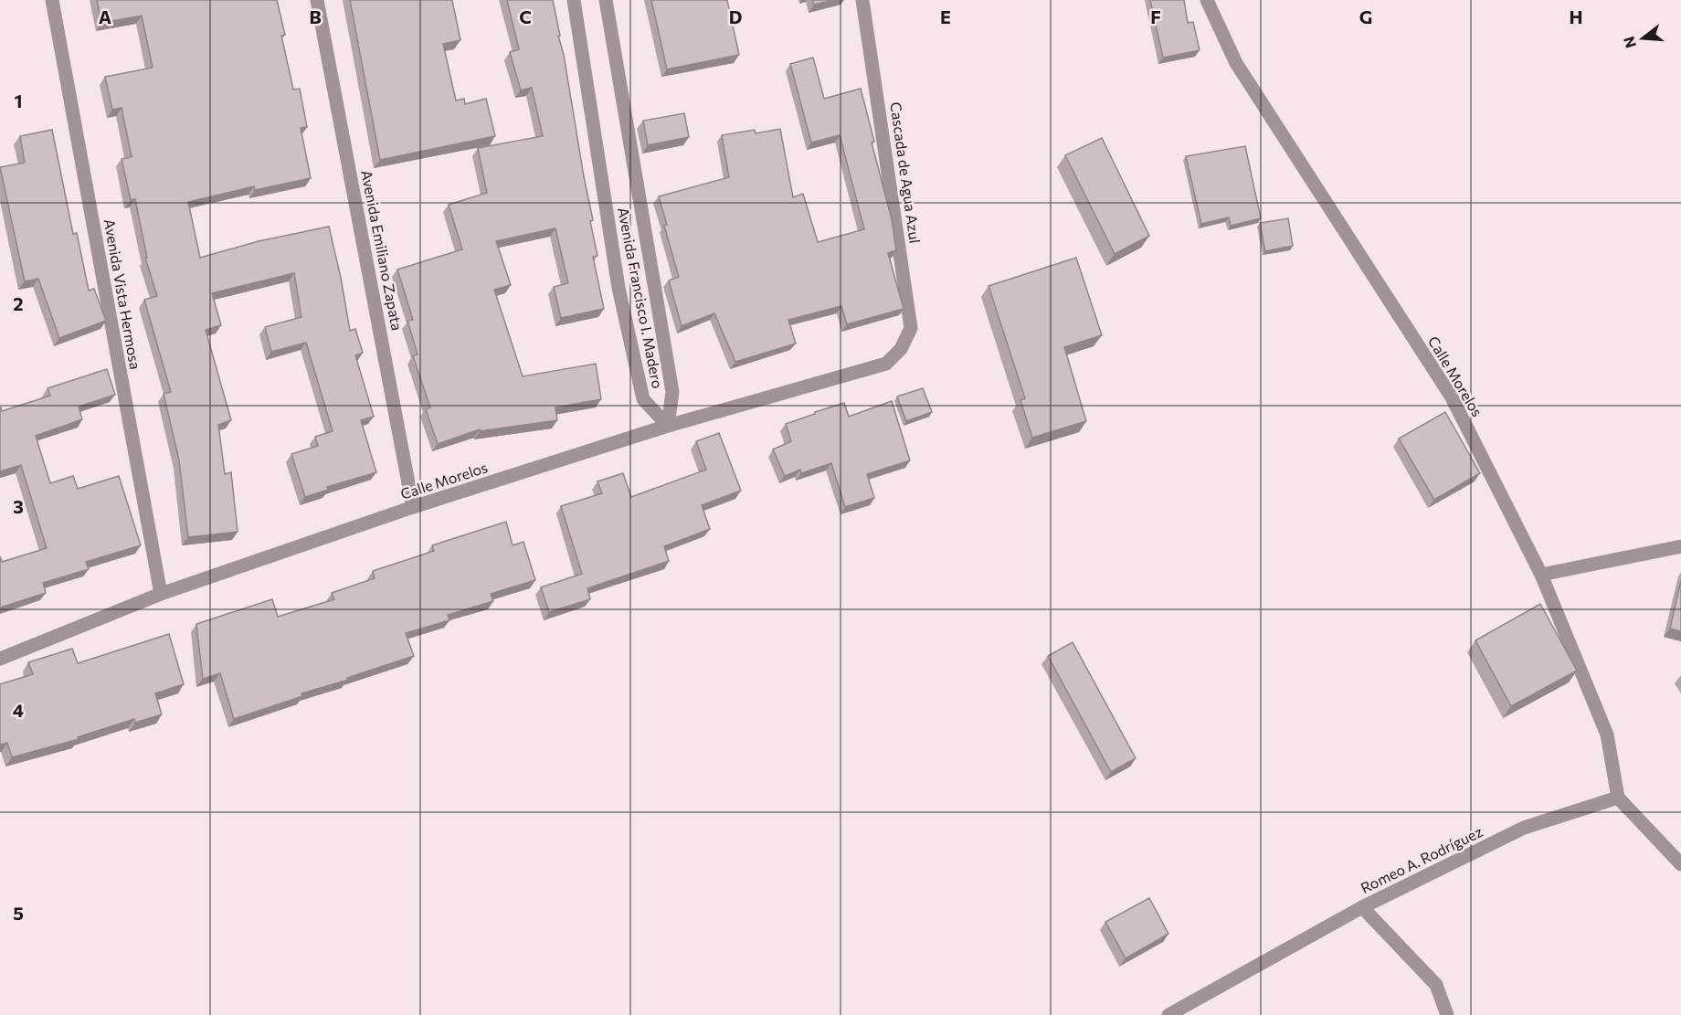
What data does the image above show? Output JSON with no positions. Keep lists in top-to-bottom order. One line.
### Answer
{"streets":{"street":["Cascada de Agua Azul","Avenida Emiliano Zapata","Avenida Vista Hermosa","Avenida Francisco I. Madero","Calle Morelos","Romeo A. Rodríguez"]},"crossings":[["Cascada de Agua Azul","Calle Morelos"],["Avenida Emiliano Zapata","Calle Morelos"],["Avenida Vista Hermosa","Calle Morelos"],["Avenida Francisco I. Madero","Calle Morelos"],["Calle Morelos","Romeo A. Rodríguez"]],"north":"left","grid":{"columns":["A","B","C","D","E","F","G","H"],"rows":["1","2","3","4","5"]}}
